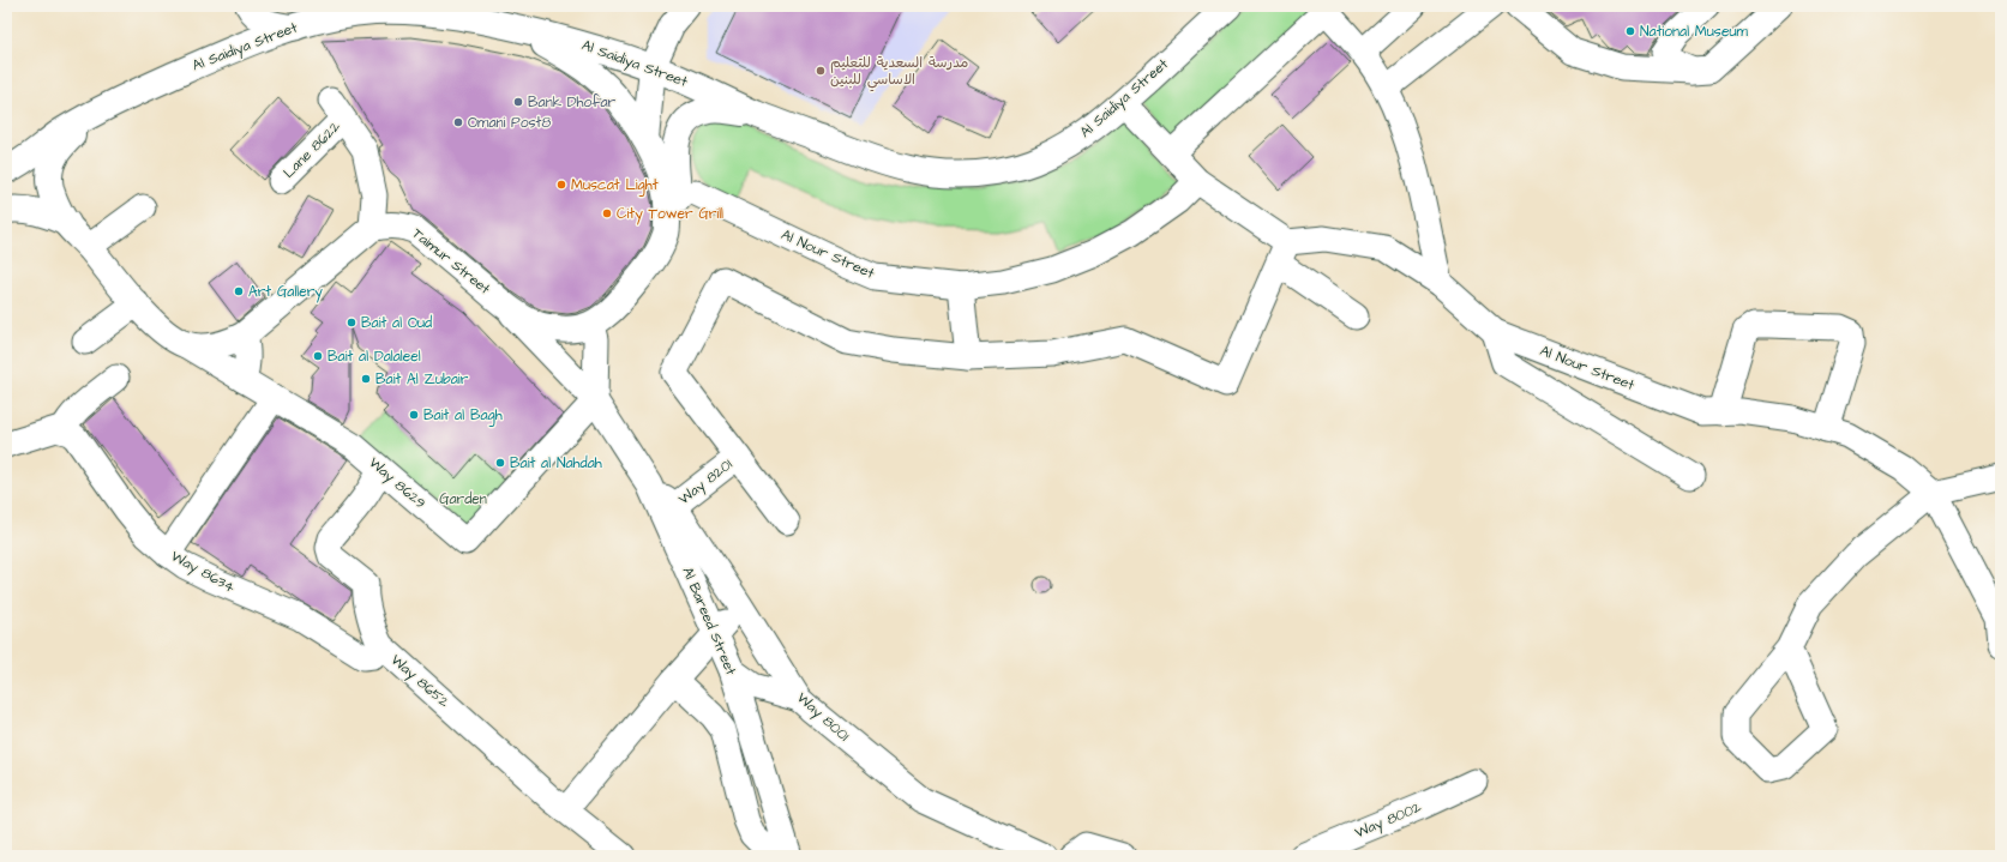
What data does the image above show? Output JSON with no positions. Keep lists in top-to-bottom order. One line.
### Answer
{"streets":{"main road":["Al Saidiya Street","Taimur Street"],"street":["Lane 8622","Al Nour Street","Way 8201","Way 8629","Way 8634","Al Bareed Street","Way 8652","Way 8001","Way 8002"]},"crossings":[["Al Saidiya Street","Taimur Street"],["Lane 8622","Taimur Street"],["Taimur Street","Al Bareed Street"],["Way 8201","Way 8001"],["Way 8629","Al Bareed Street"],["Way 8629","Way 8652"],["Way 8634","Way 8652"],["Al Bareed Street","Way 8001"]],"parks":["Garden"],"places":["National Museum","مدرسة السعدية للتعليم الاساسي للبنين","Bank Dhofar","Omani Post8","Muscat Light","City Tower Grill","Art Gallery","Bait al Oud","Bait al Dalaleel","Bait Al Zubair","Bait al Bagh","Bait al Nahdah"]}
